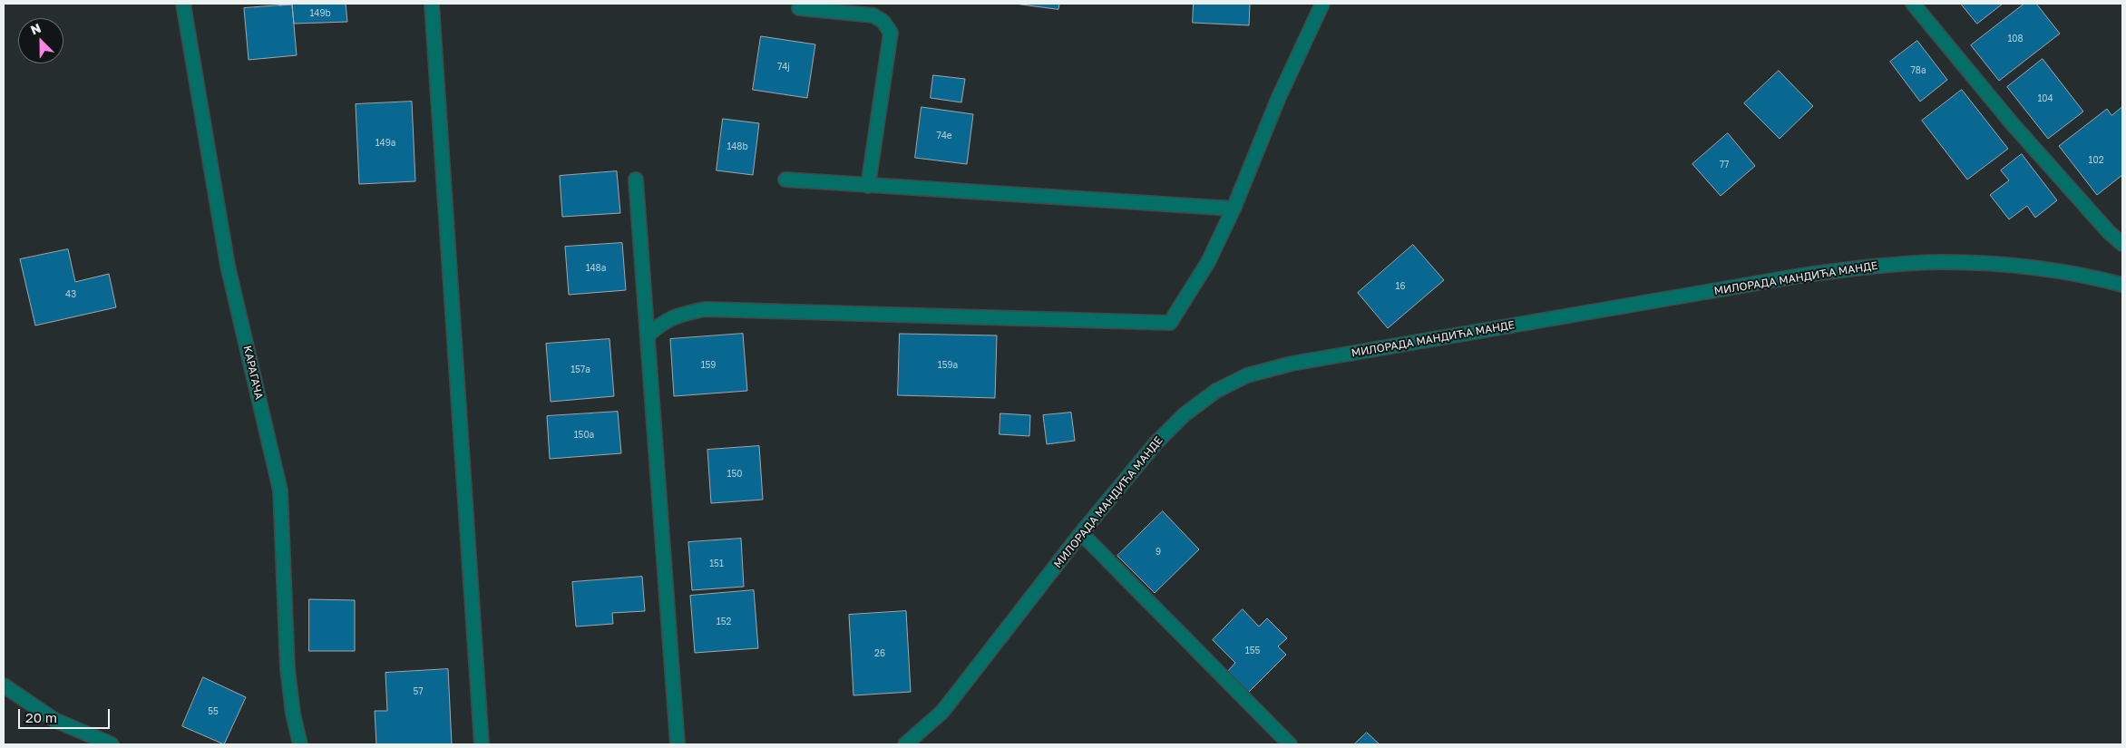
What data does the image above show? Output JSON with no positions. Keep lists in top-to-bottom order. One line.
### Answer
{"streets":{"street":["МИЛОРАДА МАНДИЋА МАНДЕ","КАРАГАЧА"]},"house_numbers":["149b","108","74j","78a","104","74e","149a","148b","102","77","148a","16","43","159","159a","157a","150a","150","9","151","152","155","26","57","55"],"scale_bar":"20 m","north":"top left"}
